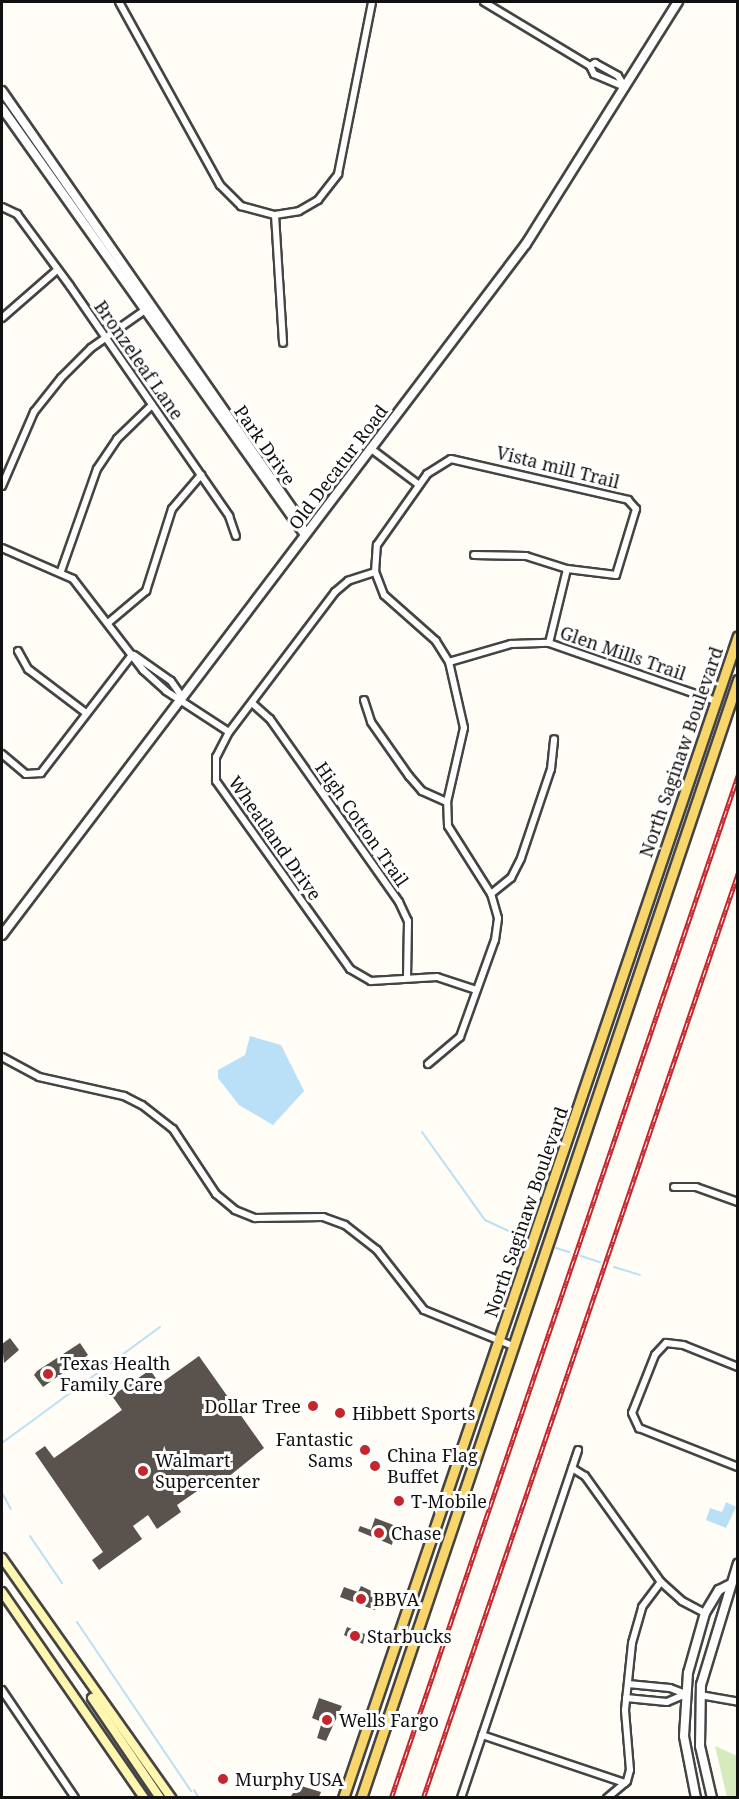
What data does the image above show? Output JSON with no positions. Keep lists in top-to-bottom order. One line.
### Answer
{"streets":{"main road":["North Saginaw Boulevard"],"street":["Bronzeleaf Lane","Park Drive","Old Decatur Road","Vista mill Trail","Glen Mills Trail","High Cotton Trail","Wheatland Drive"]},"crossings":[["Park Drive","Old Decatur Road"],["Glen Mills Trail","North Saginaw Boulevard"],["High Cotton Trail","Wheatland Drive"]],"places":["Texas Health Family Care","Dollar Tree","Hibbett Sports","Fantastic Sams","China Flag Buffet","Walmart Supercenter","T-Mobile","Chase","BBVA","Starbucks","Wells Fargo","Murphy USA"]}
